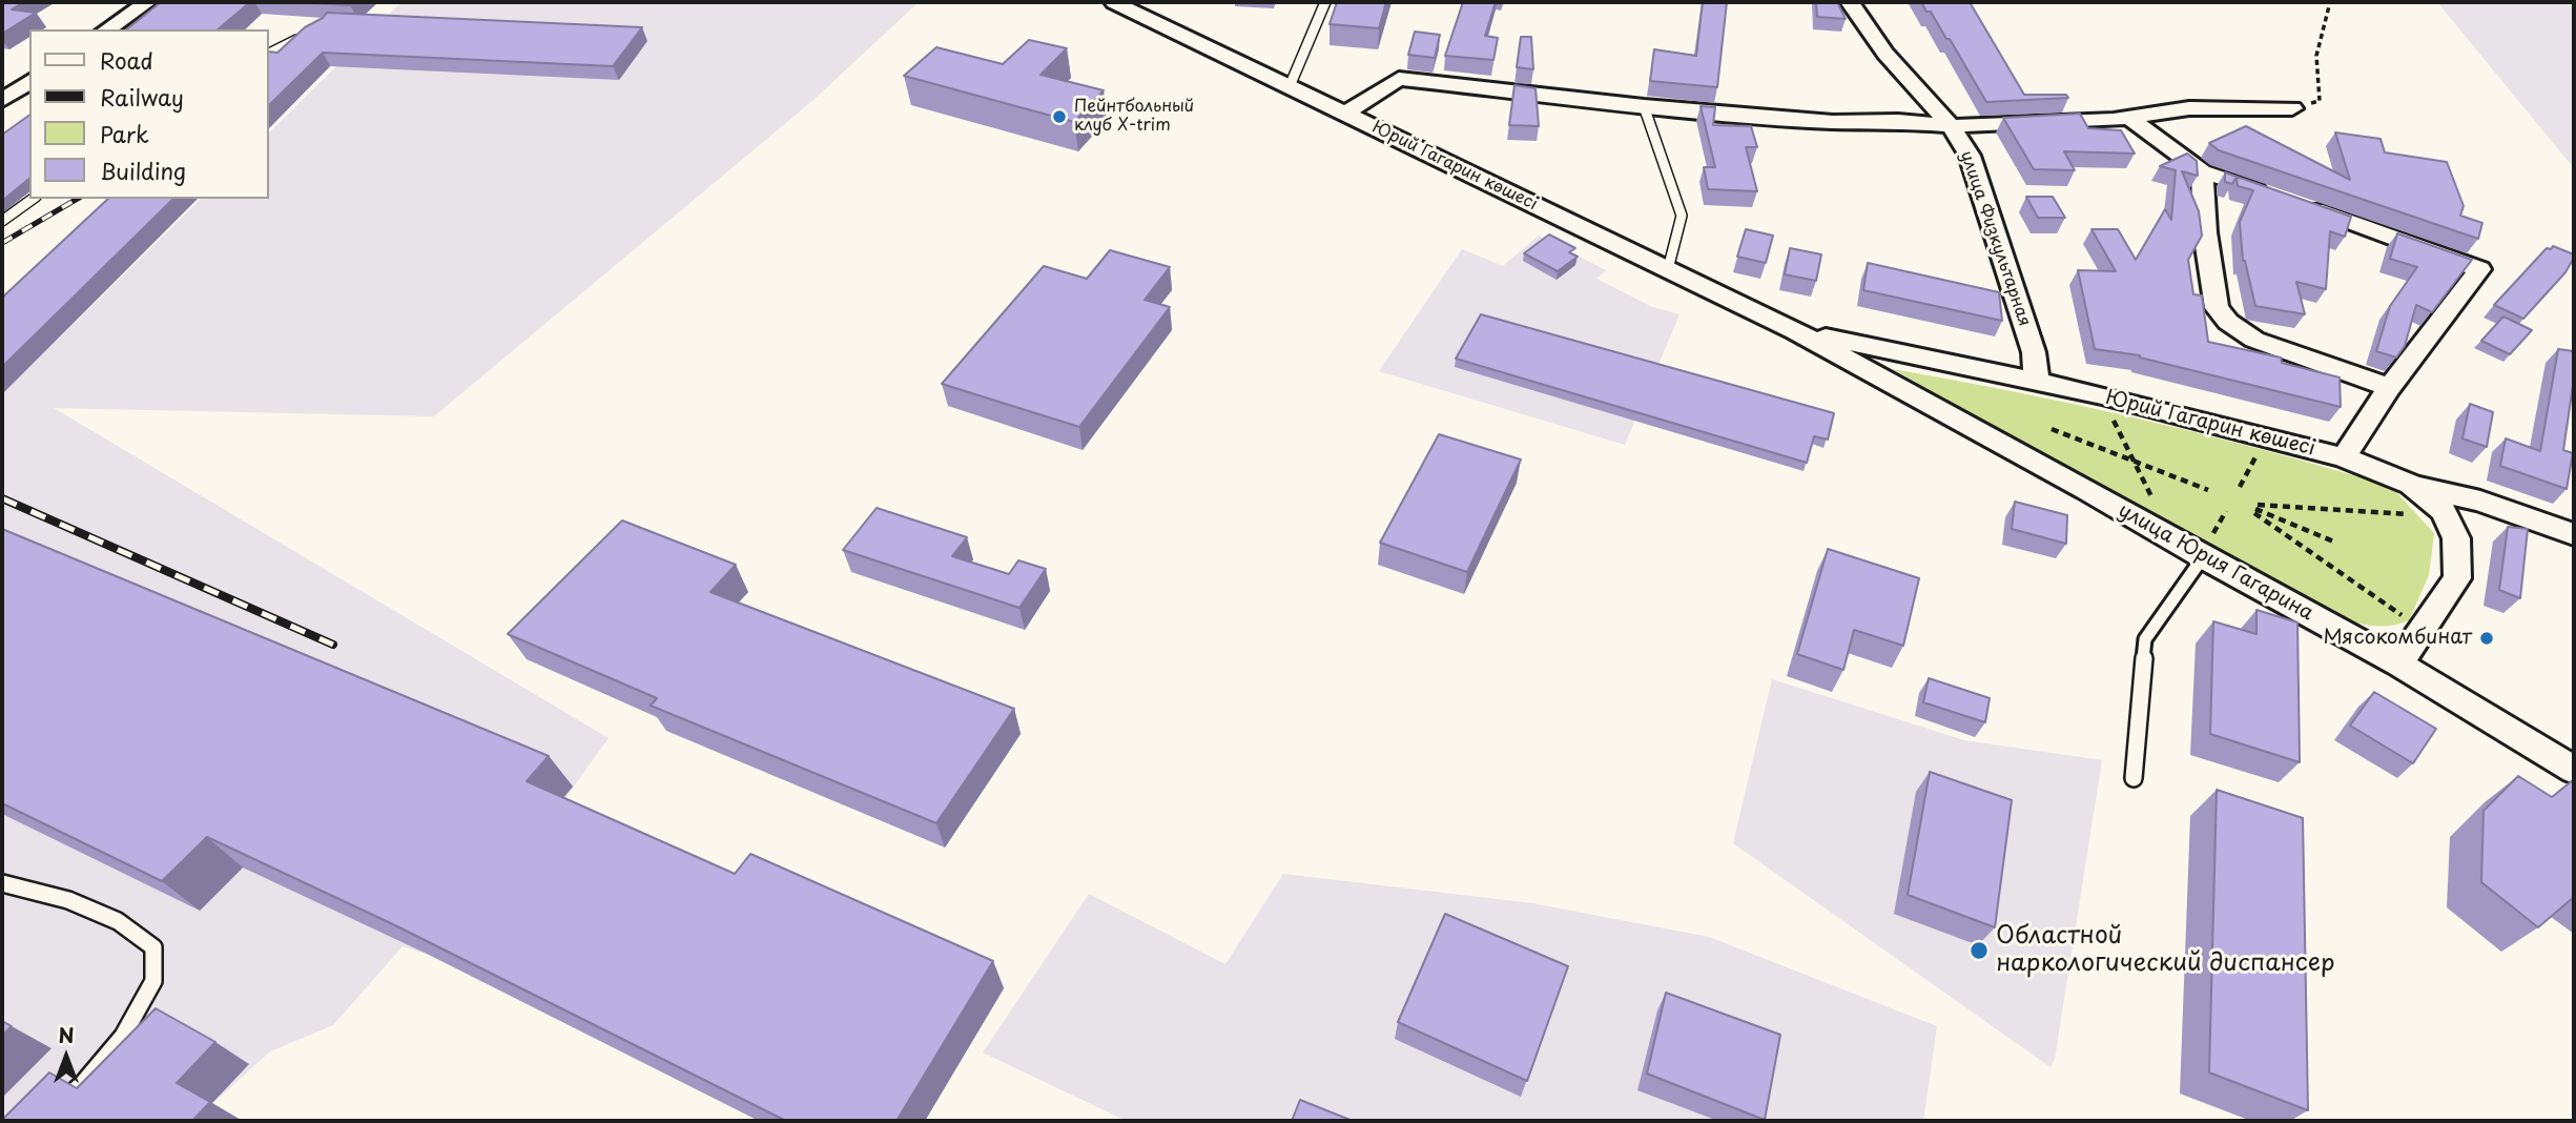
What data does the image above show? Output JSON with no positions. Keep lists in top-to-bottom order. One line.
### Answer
{"streets":{"street":["Юрий Гагарин көшесі","улица Физкультарная","улица Юрия Гагарина"]},"crossings":[["Юрий Гагарин көшесі","улица Физкультарная"],["Юрий Гагарин көшесі","улица Юрия Гагарина"]],"places":["Пейнтбольный клуб X-trim","Мясокомбинат","Областной наркологический диспансер"],"legend":["Road","Railway","Park","Building"],"north":"top"}
